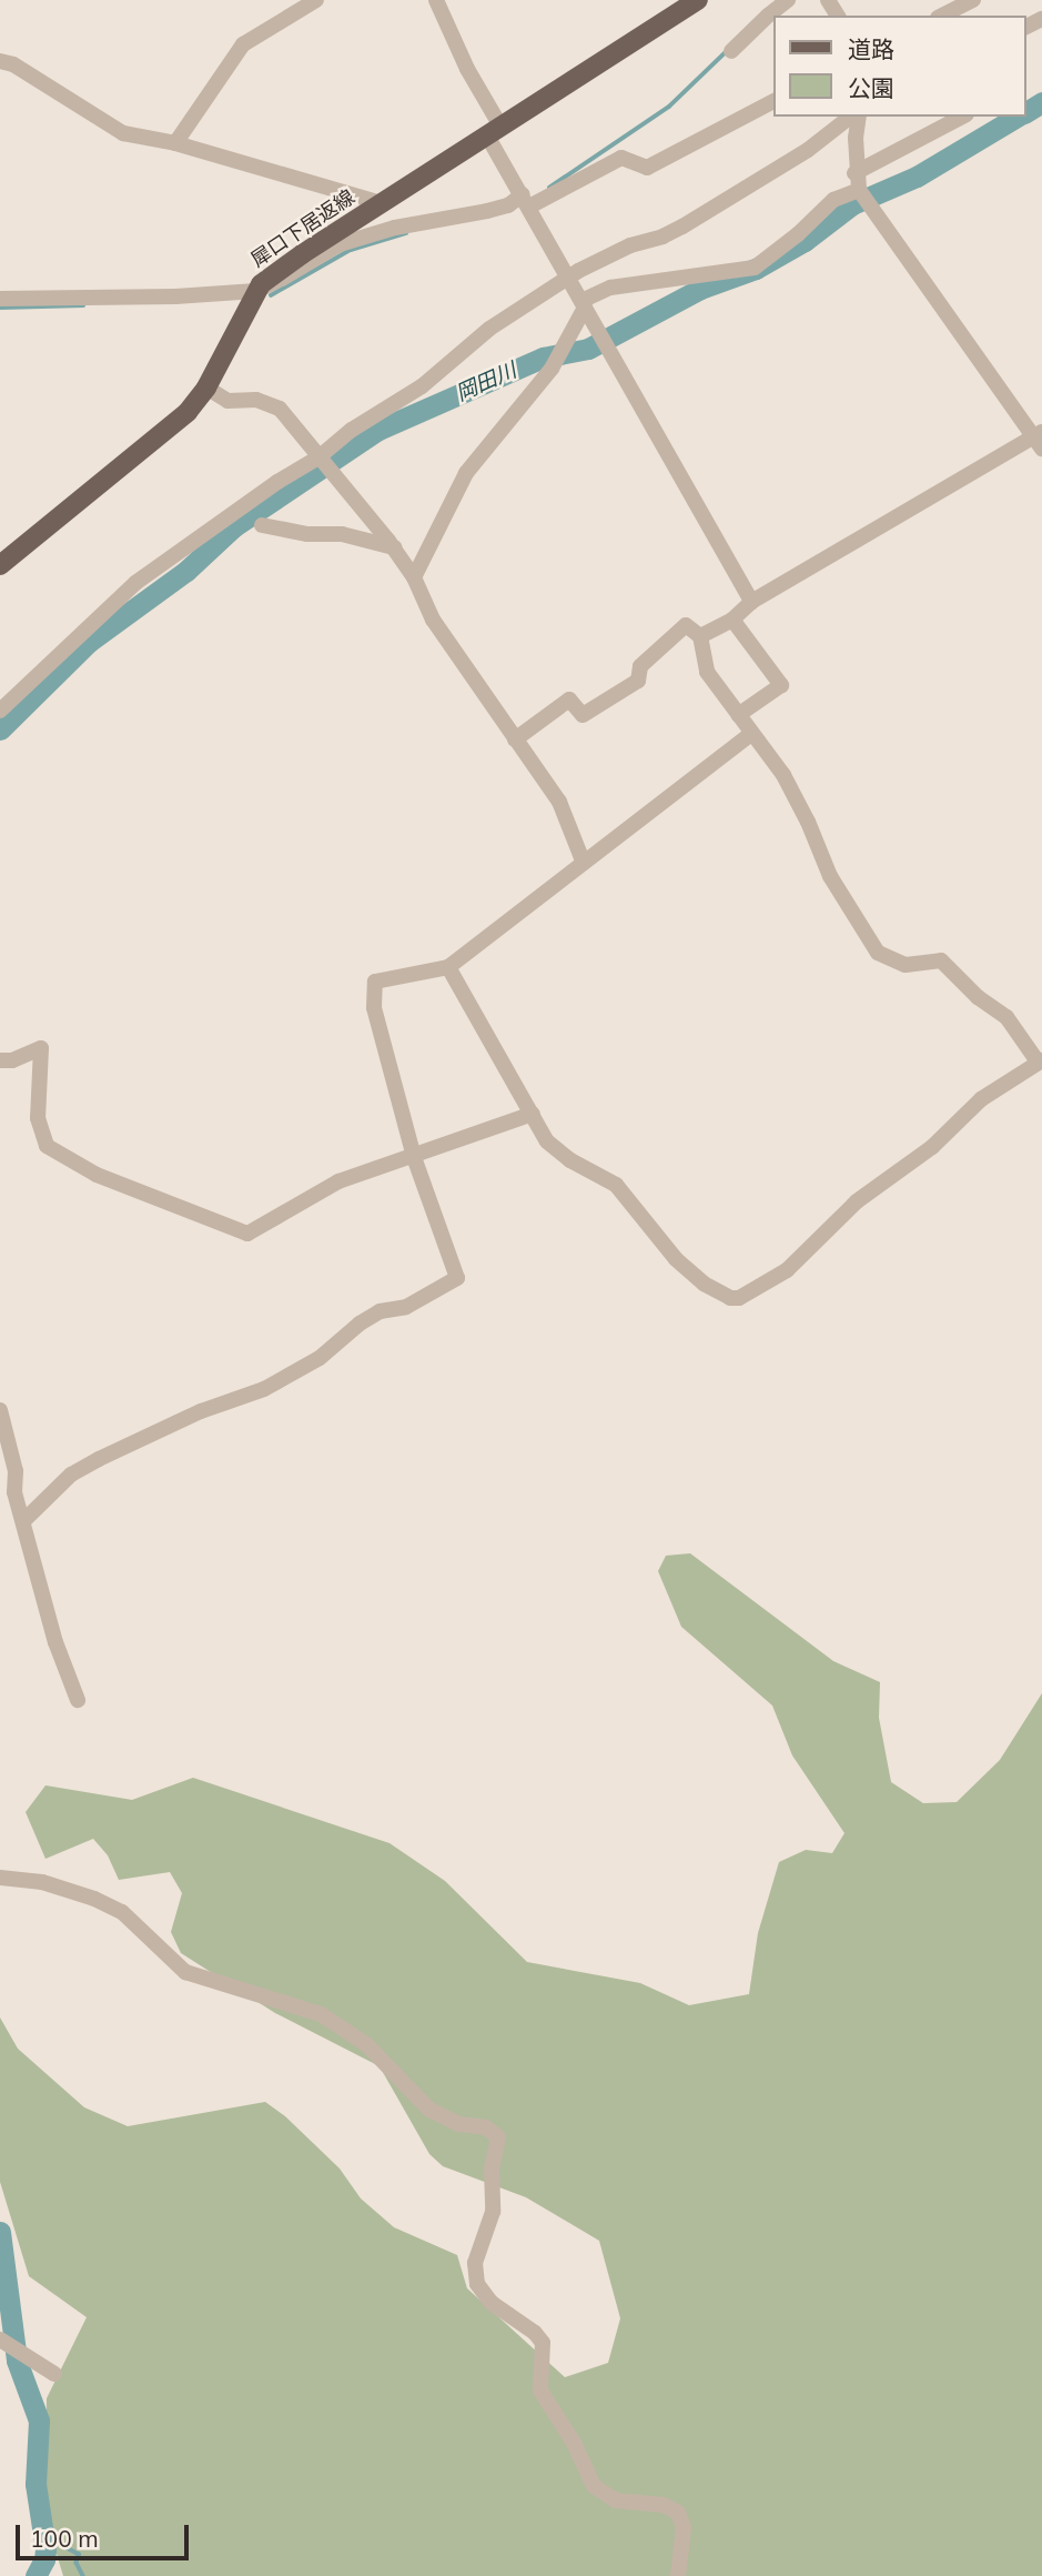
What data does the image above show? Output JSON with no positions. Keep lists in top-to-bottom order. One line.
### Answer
{"streets":{"main road":["犀口下居返線"]},"water":["岡田川"],"legend":["道路","公園"],"scale_bar":"100 m"}
